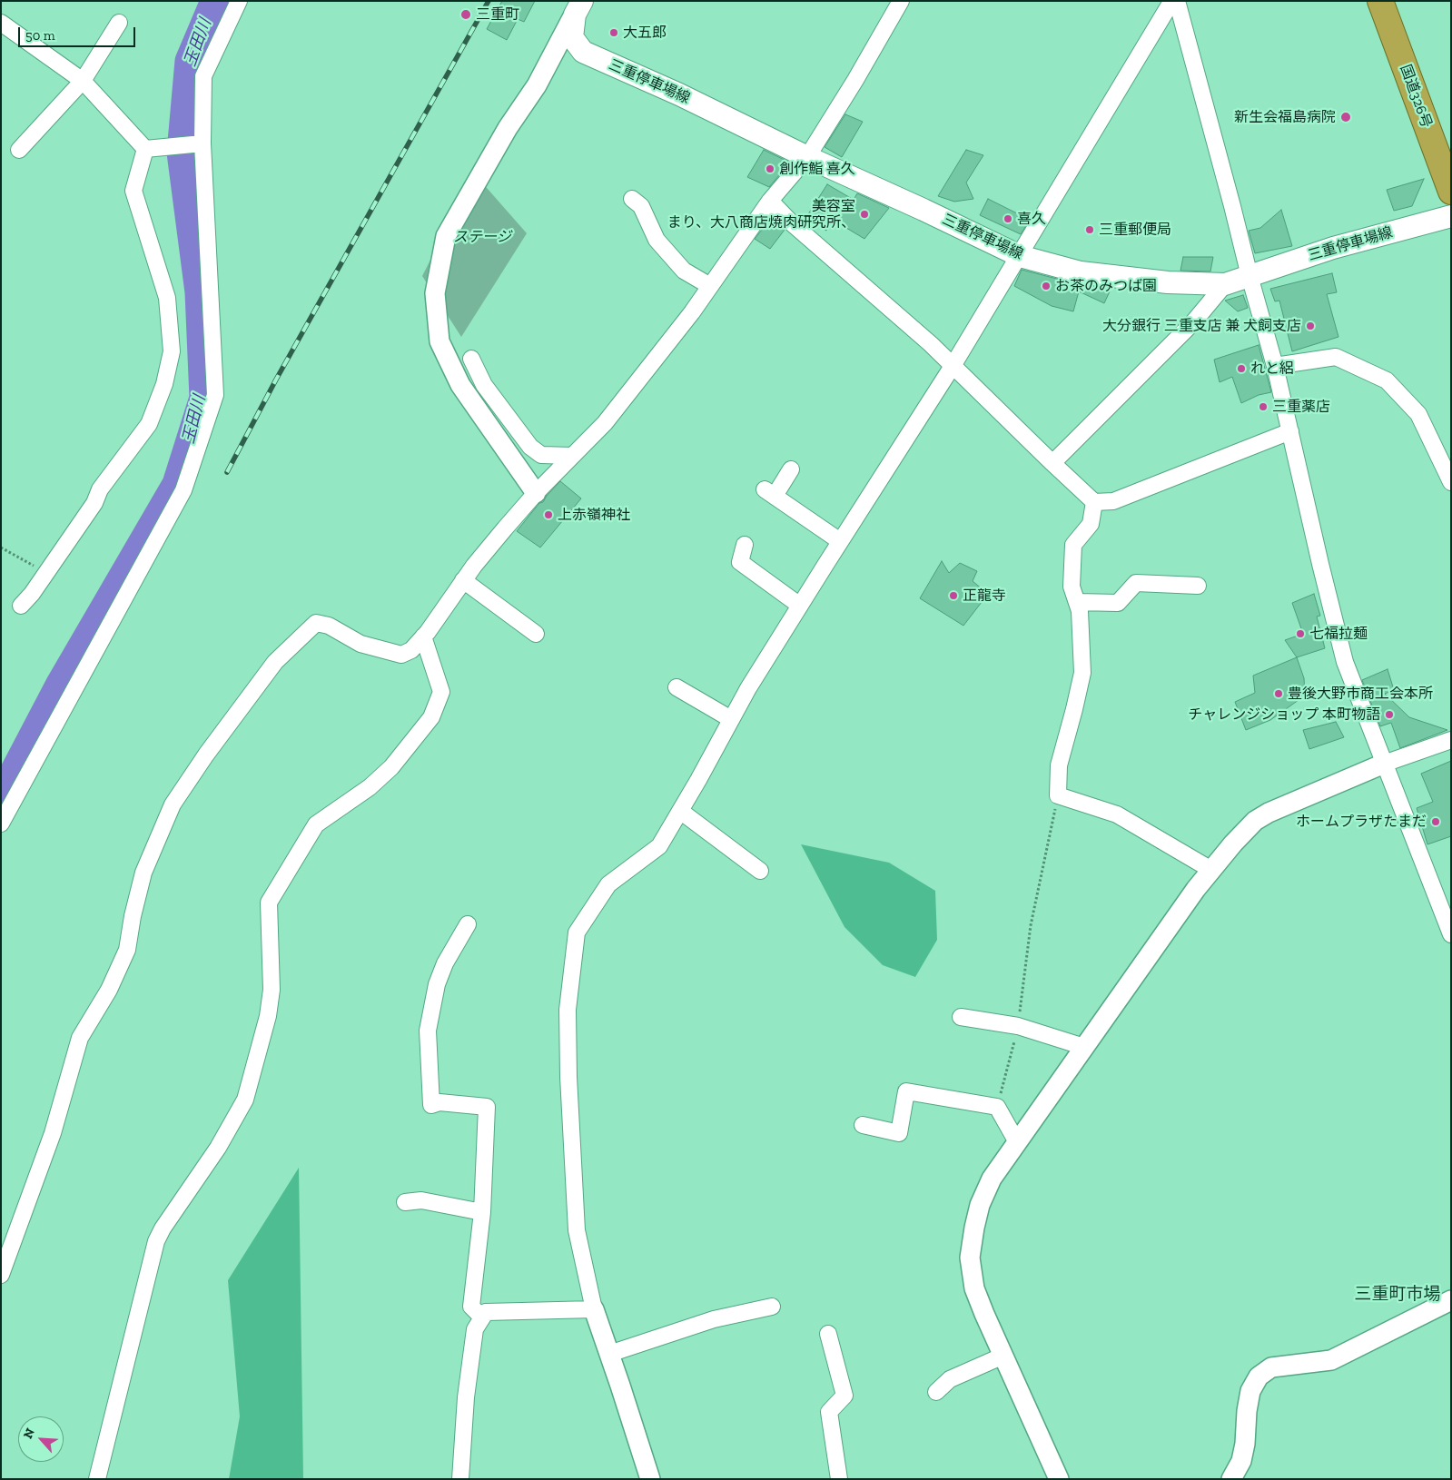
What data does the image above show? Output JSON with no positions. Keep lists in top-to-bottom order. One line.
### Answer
{"streets":{"highway":["国道326号"],"main road":["三重停車場線"]},"districts":["三重町市場"],"water":["玉田川"],"parks":["ステージ"],"places":["三重町","大五郎","新生会福島病院","創作鮨 喜久","美容室 まり、大八商店焼肉研究所、","喜久","三重郵便局","お茶のみつば園","大分銀行 三重支店 兼 犬飼支店","れと絽","三重薬店","上赤嶺神社","正龍寺","七福拉麺","豊後大野市商工会本所","チャレンジショップ 本町物語","ホームプラザたまだ"],"scale_bar":"50 m","north":"top left"}
